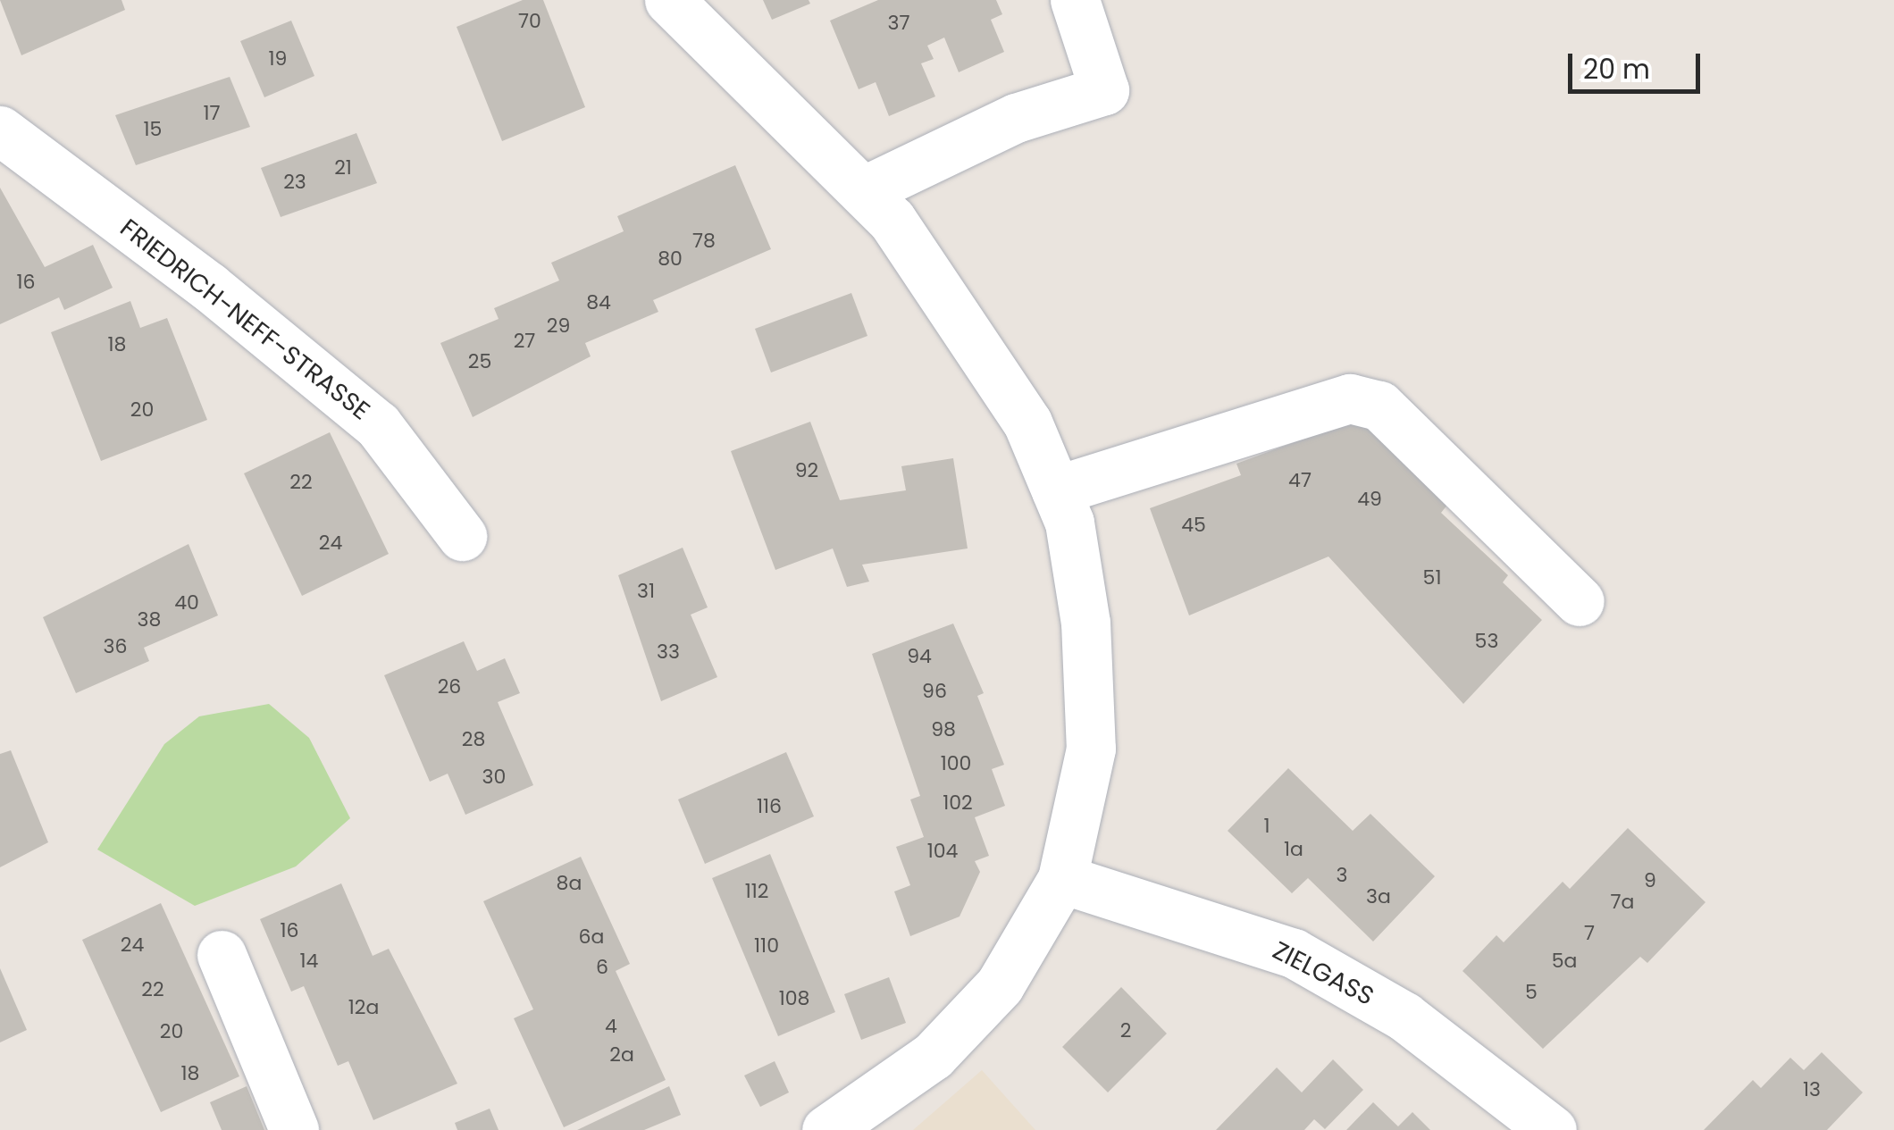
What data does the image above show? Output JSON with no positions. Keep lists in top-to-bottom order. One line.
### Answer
{"streets":{"street":["FRIEDRICH-NEFF-STRASSE","ZIELGASS"]},"house_numbers":["70","37","19","17","15","21","23","78","80","16","84","29","27","18","25","20","92","47","22","49","45","24","51","31","40","38","53","36","33","94","26","96","98","28","100","30","102","116","1","1a","104","3","9","8a","112","3a","7a","16","7","6a","24","110","14","5a","6","22","5","108","12a","4","2","20","2a","18","13"],"scale_bar":"20 m"}
